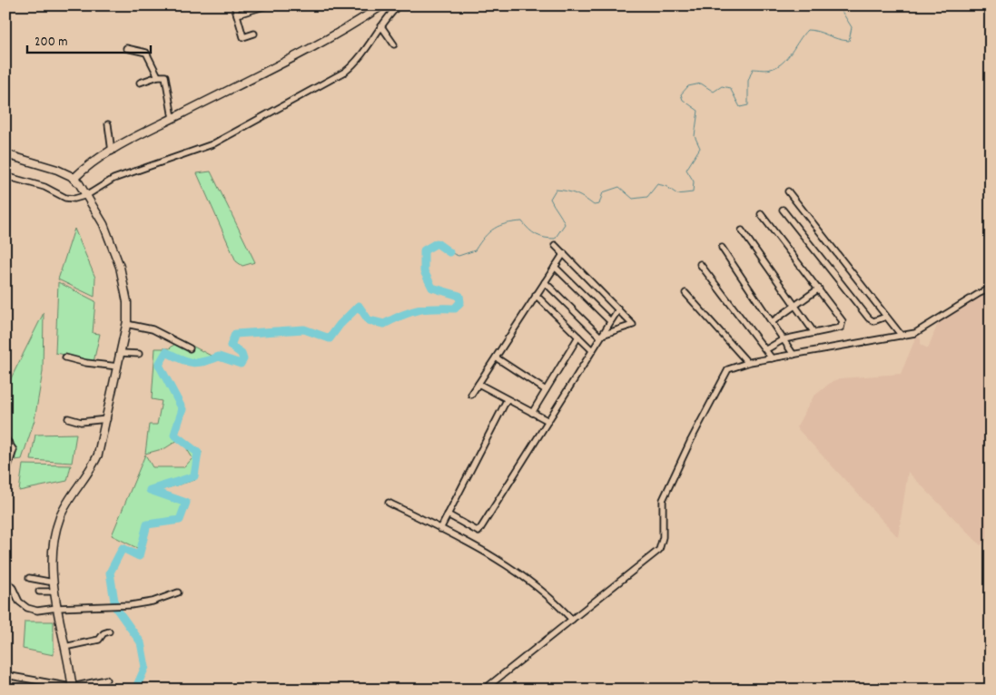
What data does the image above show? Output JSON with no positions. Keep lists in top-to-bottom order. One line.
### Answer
{"scale_bar":"200 m"}
